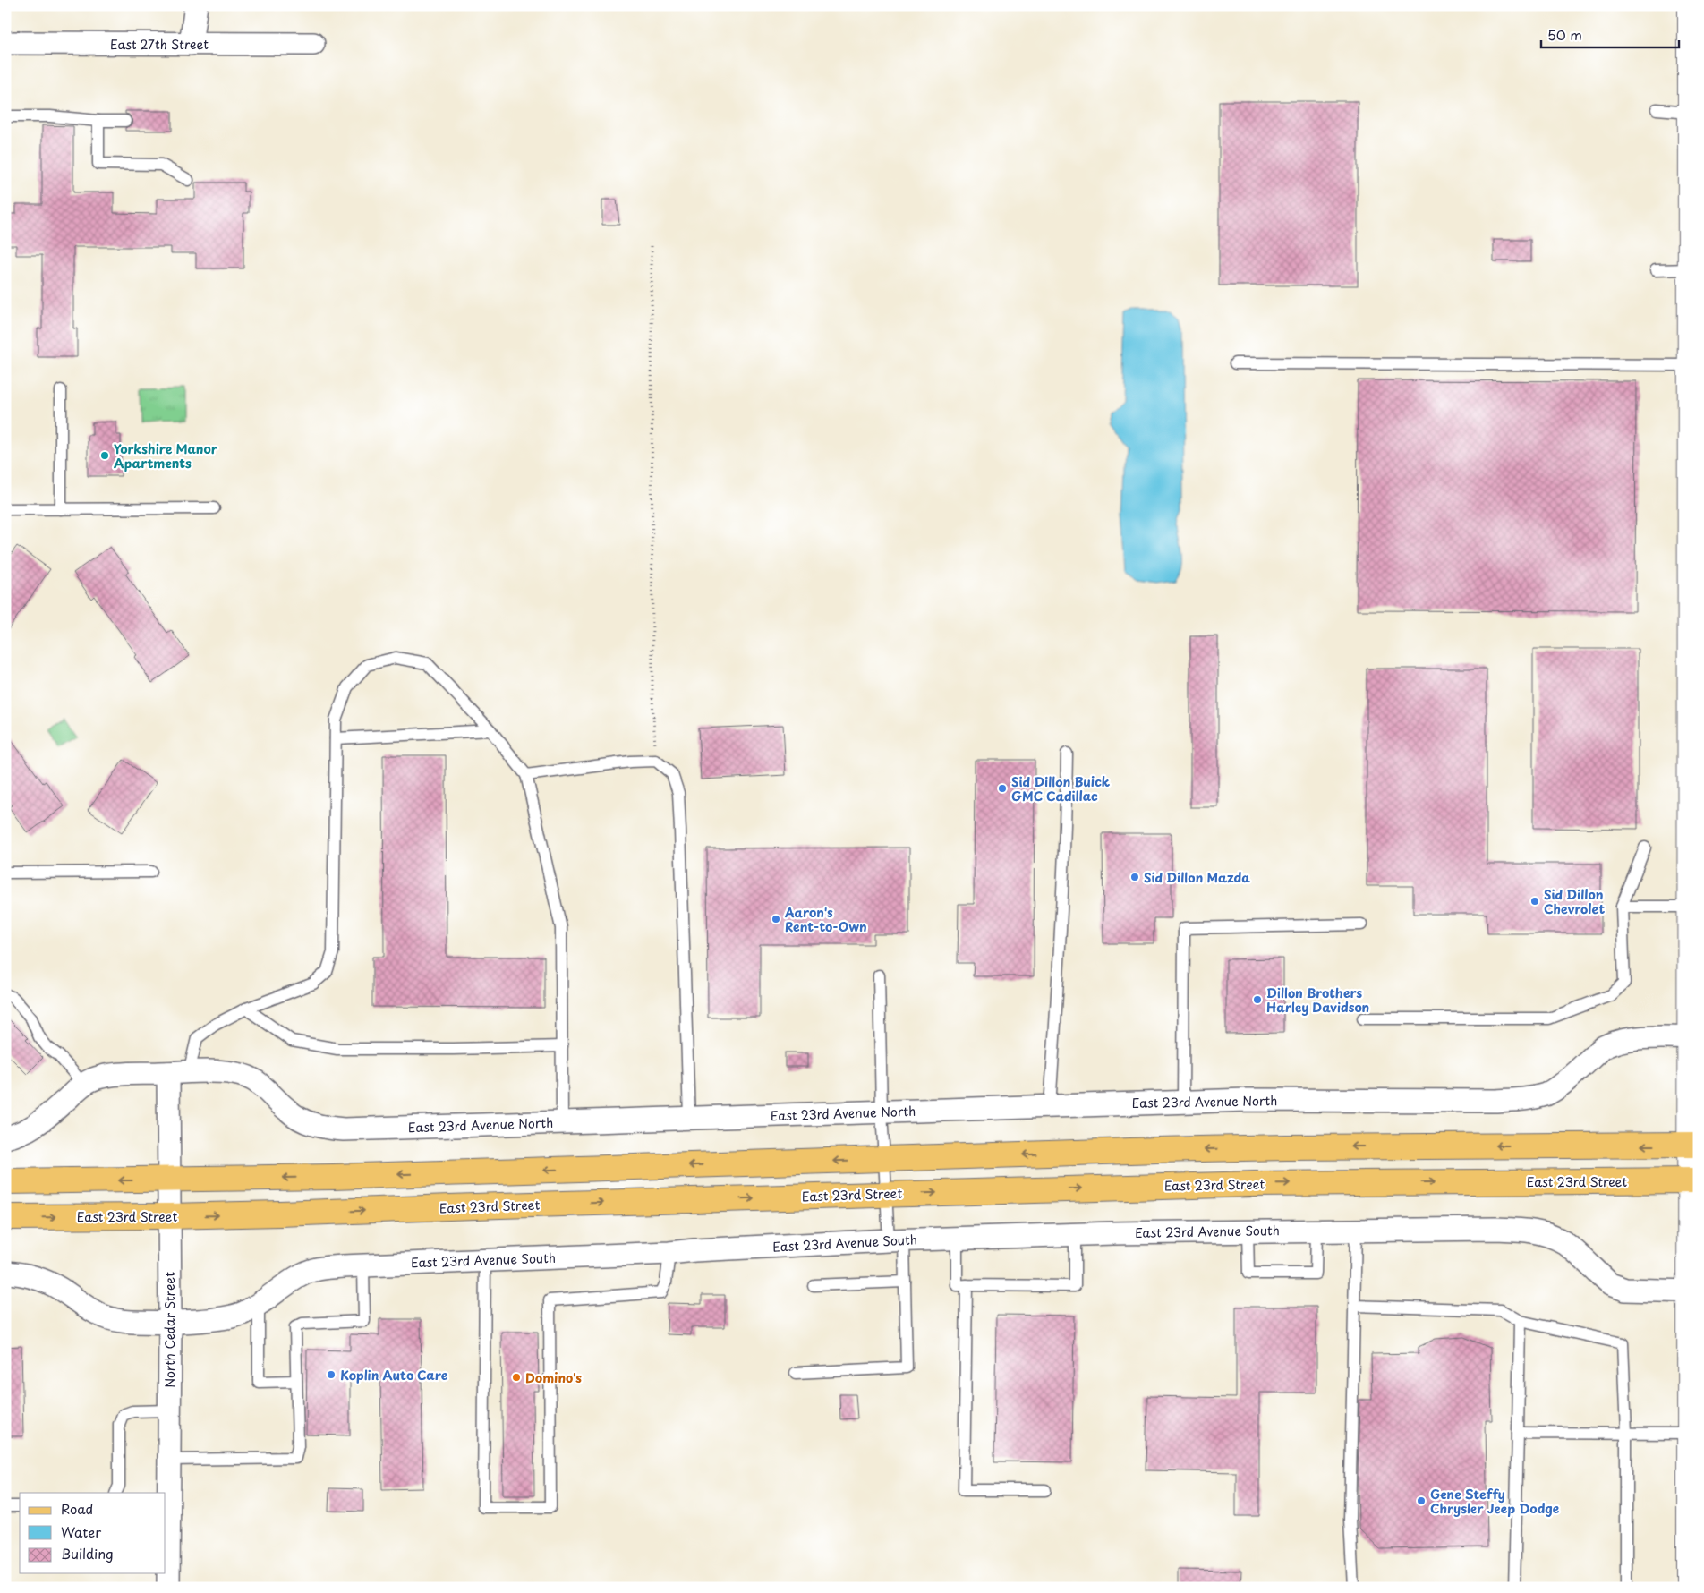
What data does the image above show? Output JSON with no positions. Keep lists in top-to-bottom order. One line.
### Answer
{"streets":{"main road":["East 23rd Street"],"street":["East 27th Street","East 23rd Avenue North","East 23rd Avenue South","North Cedar Street"]},"crossings":[["East 23rd Avenue North","North Cedar Street"],["East 23rd Street","North Cedar Street"],["East 23rd Avenue South","North Cedar Street"]],"places":["Yorkshire Manor Apartments","Sid Dillon Buick GMC Cadillac","Sid Dillon Mazda","Sid Dillon Chevrolet","Aaron's Rent-to-Own","Dillon Brothers Harley Davidson","Koplin Auto Care","Domino's","Gene Steffy Chrysler Jeep Dodge"],"legend":["Road","Water","Building"],"scale_bar":"50 m"}
